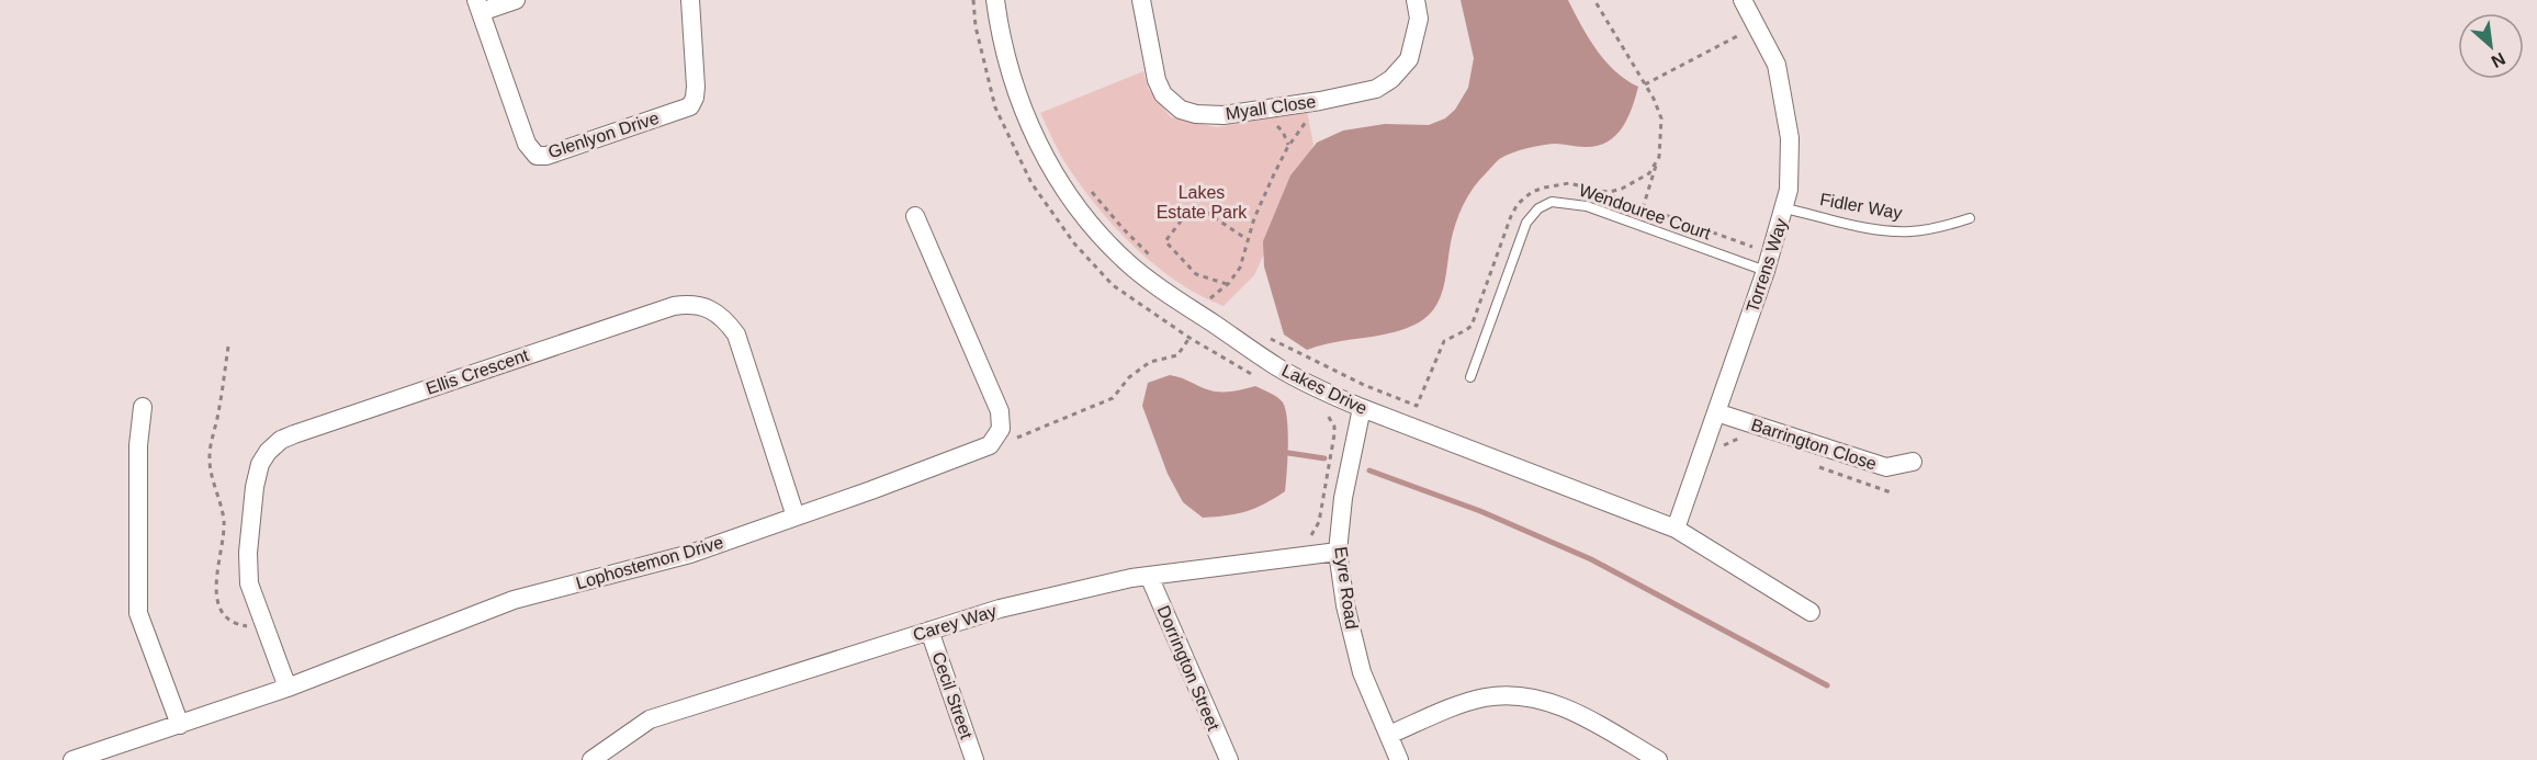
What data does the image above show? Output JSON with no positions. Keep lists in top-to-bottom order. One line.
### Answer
{"streets":{"street":["Myall Close","Glenlyon Drive","Torrens Way","Ellis Crescent","Lakes Drive","Barrington Close","Lophostemon Drive","Eyre Road","Carey Way","Dorrington Street","Cecil Street"],"lane":["Fidler Way","Wendouree Court"]},"crossings":[["Fidler Way","Torrens Way"],["Wendouree Court","Torrens Way"],["Torrens Way","Lakes Drive"],["Torrens Way","Barrington Close"],["Ellis Crescent","Lophostemon Drive"],["Lakes Drive","Eyre Road"],["Eyre Road","Carey Way"],["Carey Way","Dorrington Street"],["Carey Way","Cecil Street"]],"parks":["Lakes Estate Park"],"north":"bottom right"}
